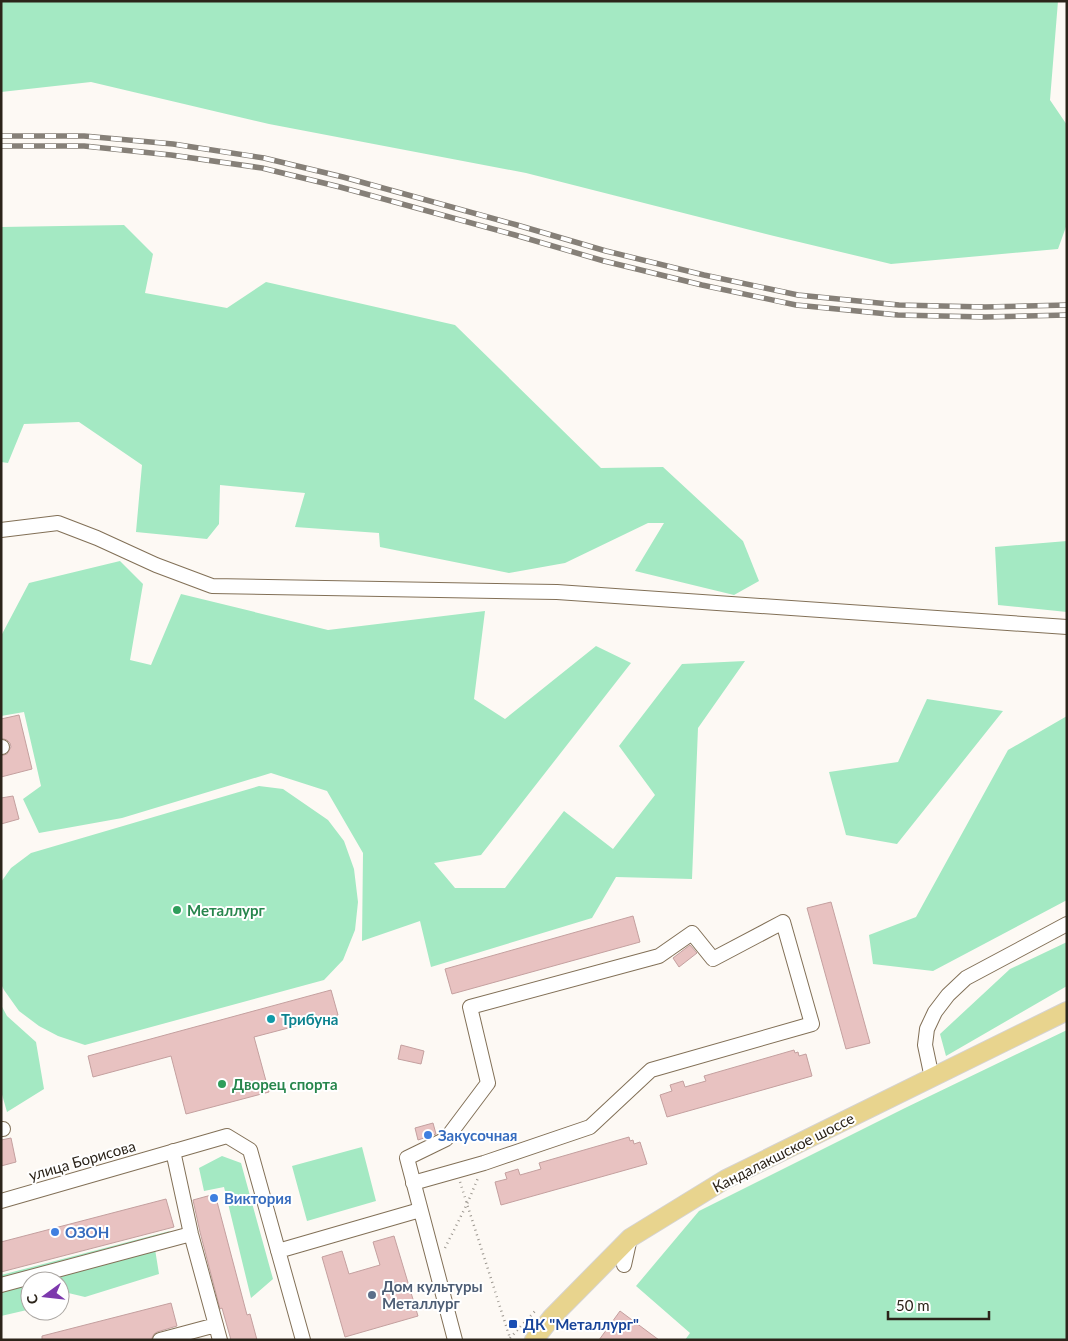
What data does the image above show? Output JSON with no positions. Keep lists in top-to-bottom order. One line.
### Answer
{"streets":{"main road":["Кандалакшское шоссе"],"street":["улица Борисова"]},"places":{"other":["Металлург","Трибуна","Дворец спорта","Закусочная","Виктория","ОЗОН","Дом культуры Металлург"],"transit":["ДК \"Металлург\""]},"scale_bar":"50 m","north":"left"}
